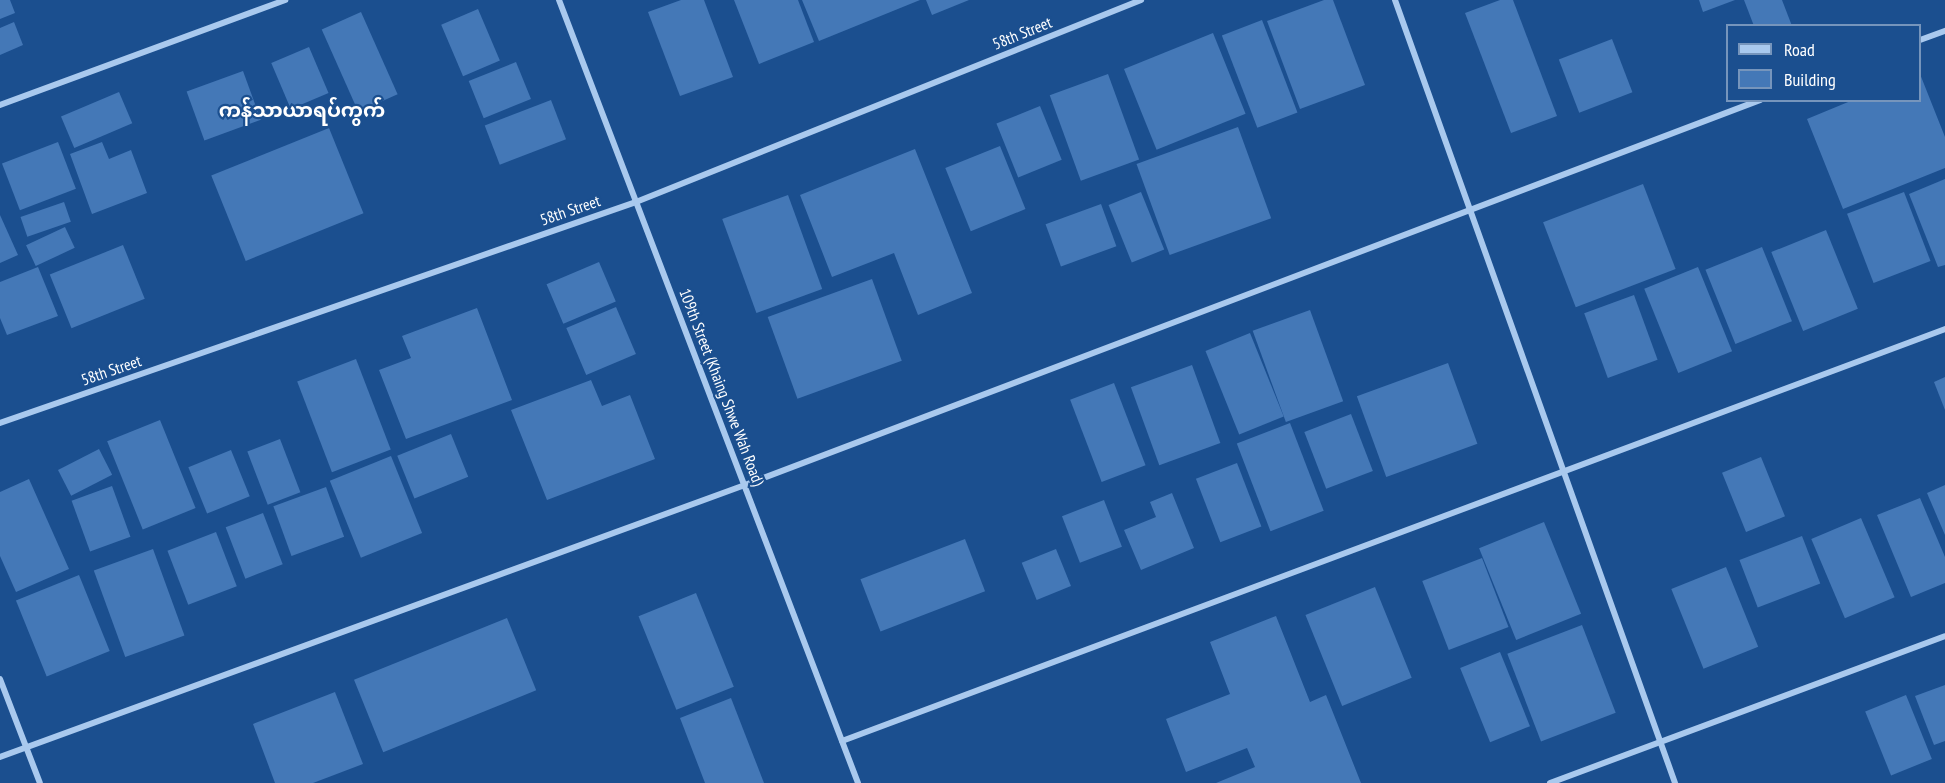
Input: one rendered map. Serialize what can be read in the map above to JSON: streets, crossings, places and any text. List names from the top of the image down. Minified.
{"streets":{"street":["58th Street","109th Street (Khaing Shwe Wah Road)"]},"crossings":[["58th Street","109th Street (Khaing Shwe Wah Road)"]],"districts":["ကန်သာယာရပ်ကွက်"],"legend":["Road","Building"]}
